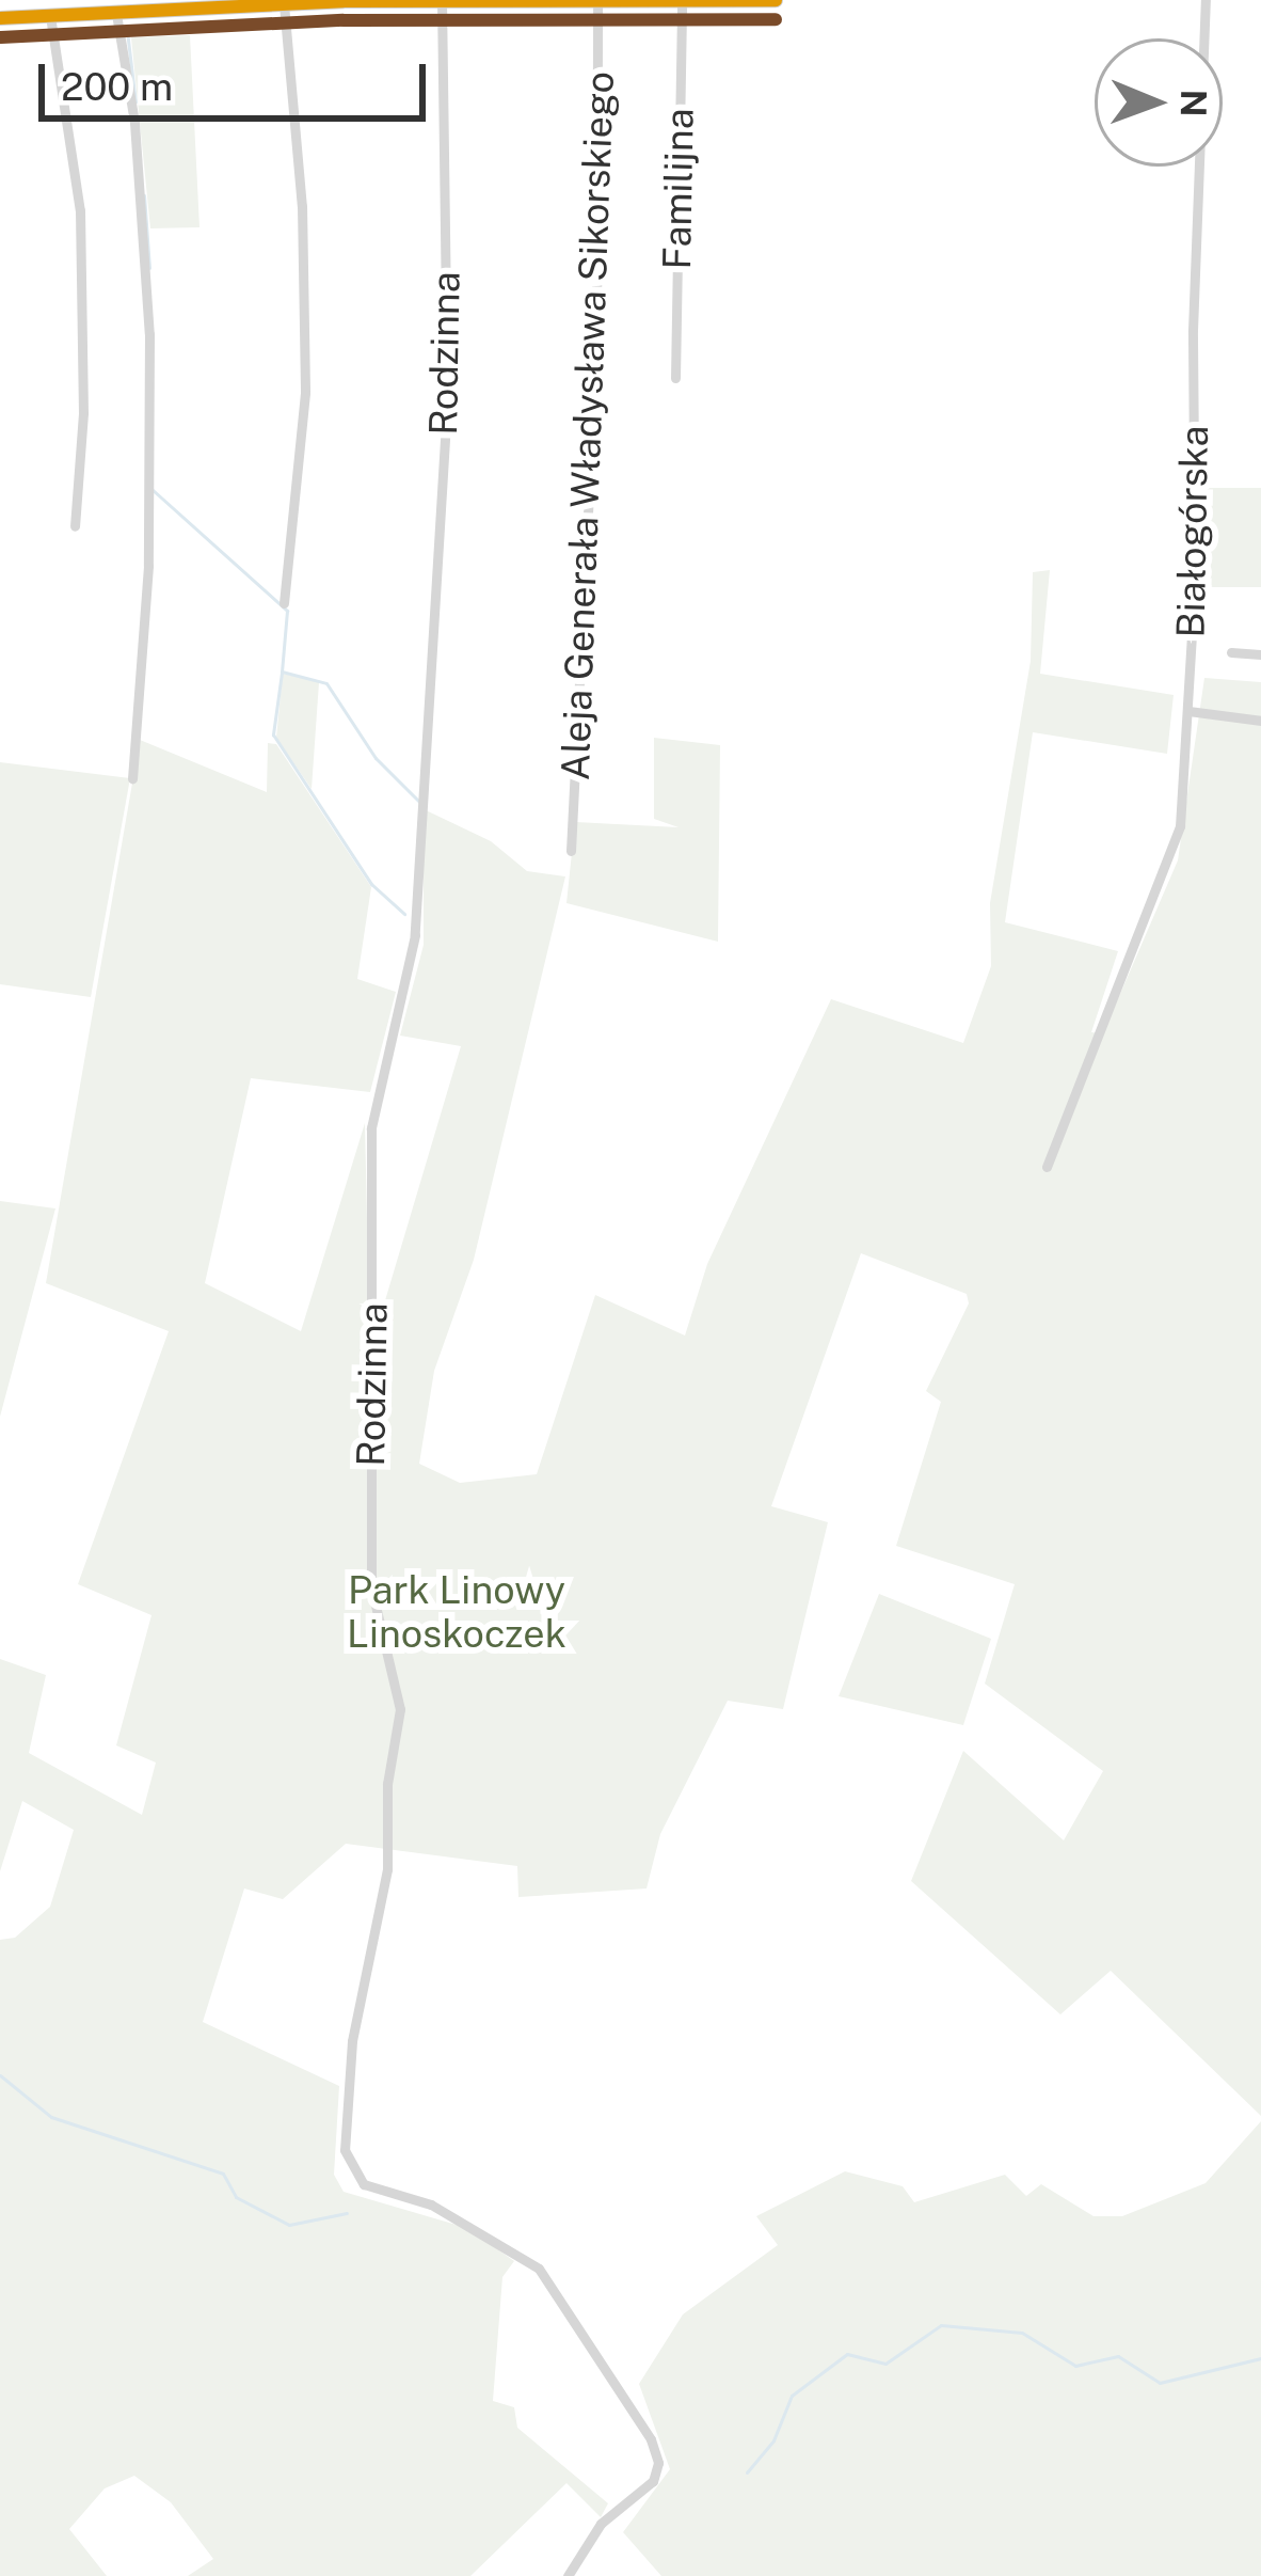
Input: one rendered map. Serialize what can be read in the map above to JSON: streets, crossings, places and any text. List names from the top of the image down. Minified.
{"streets":{"street":["Familijna","Rodzinna","Aleja Generała Władysława Sikorskiego","Białogórska"]},"parks":["Park Linowy Linoskoczek"],"scale_bar":"200 m","north":"right"}
